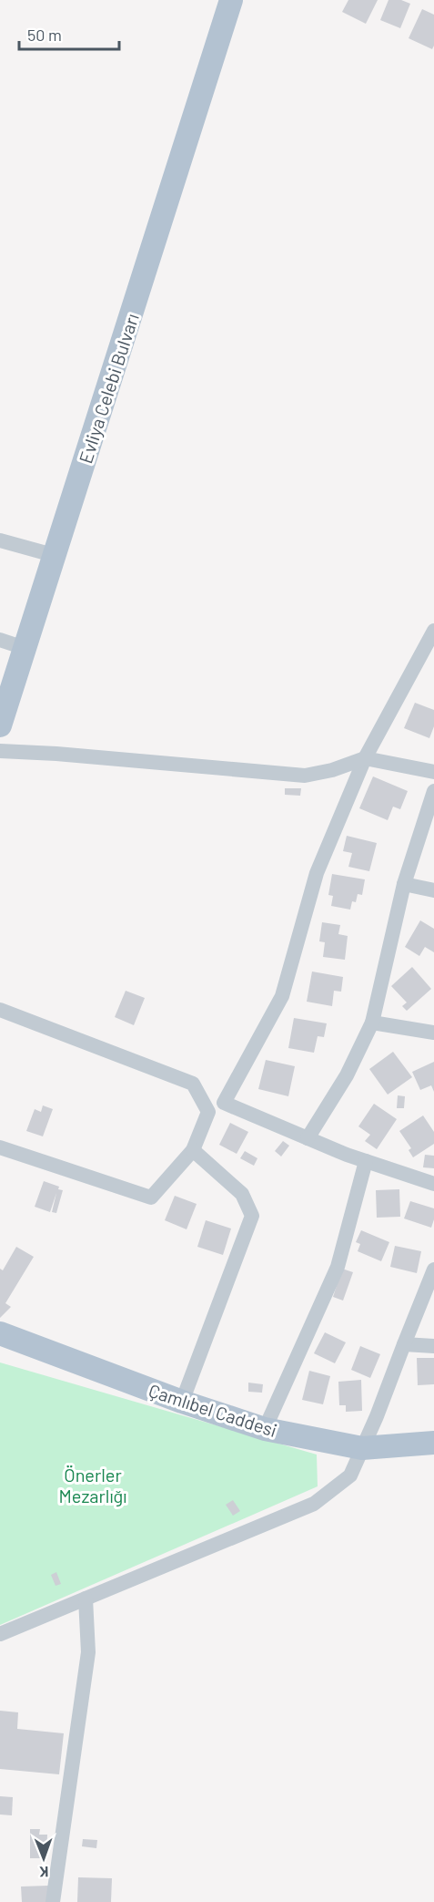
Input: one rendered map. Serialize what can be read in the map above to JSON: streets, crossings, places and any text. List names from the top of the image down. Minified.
{"streets":{"main road":["Evliya Celebi Bulvarı","Çamlıbel Caddesi"]},"parks":["Önerler Mezarlığı"],"scale_bar":"50 m","north":"bottom"}
